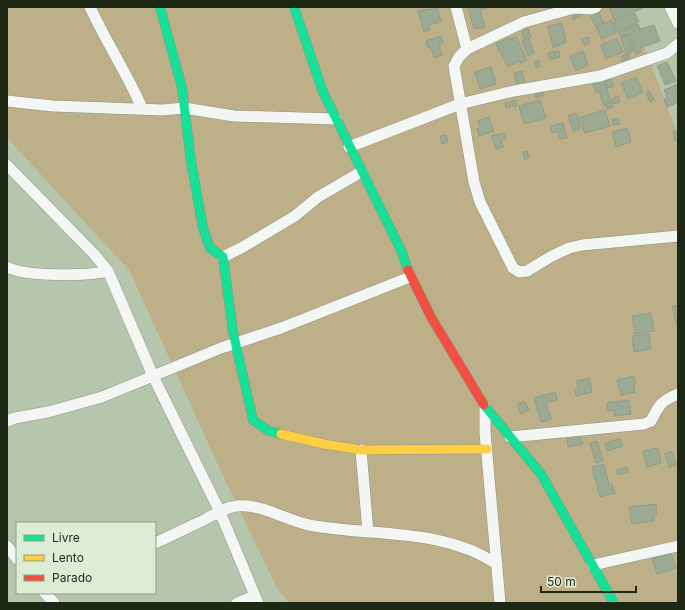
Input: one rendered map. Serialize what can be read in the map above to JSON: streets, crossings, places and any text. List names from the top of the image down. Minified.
{"legend":["Livre","Lento","Parado"],"scale_bar":"50 m"}
